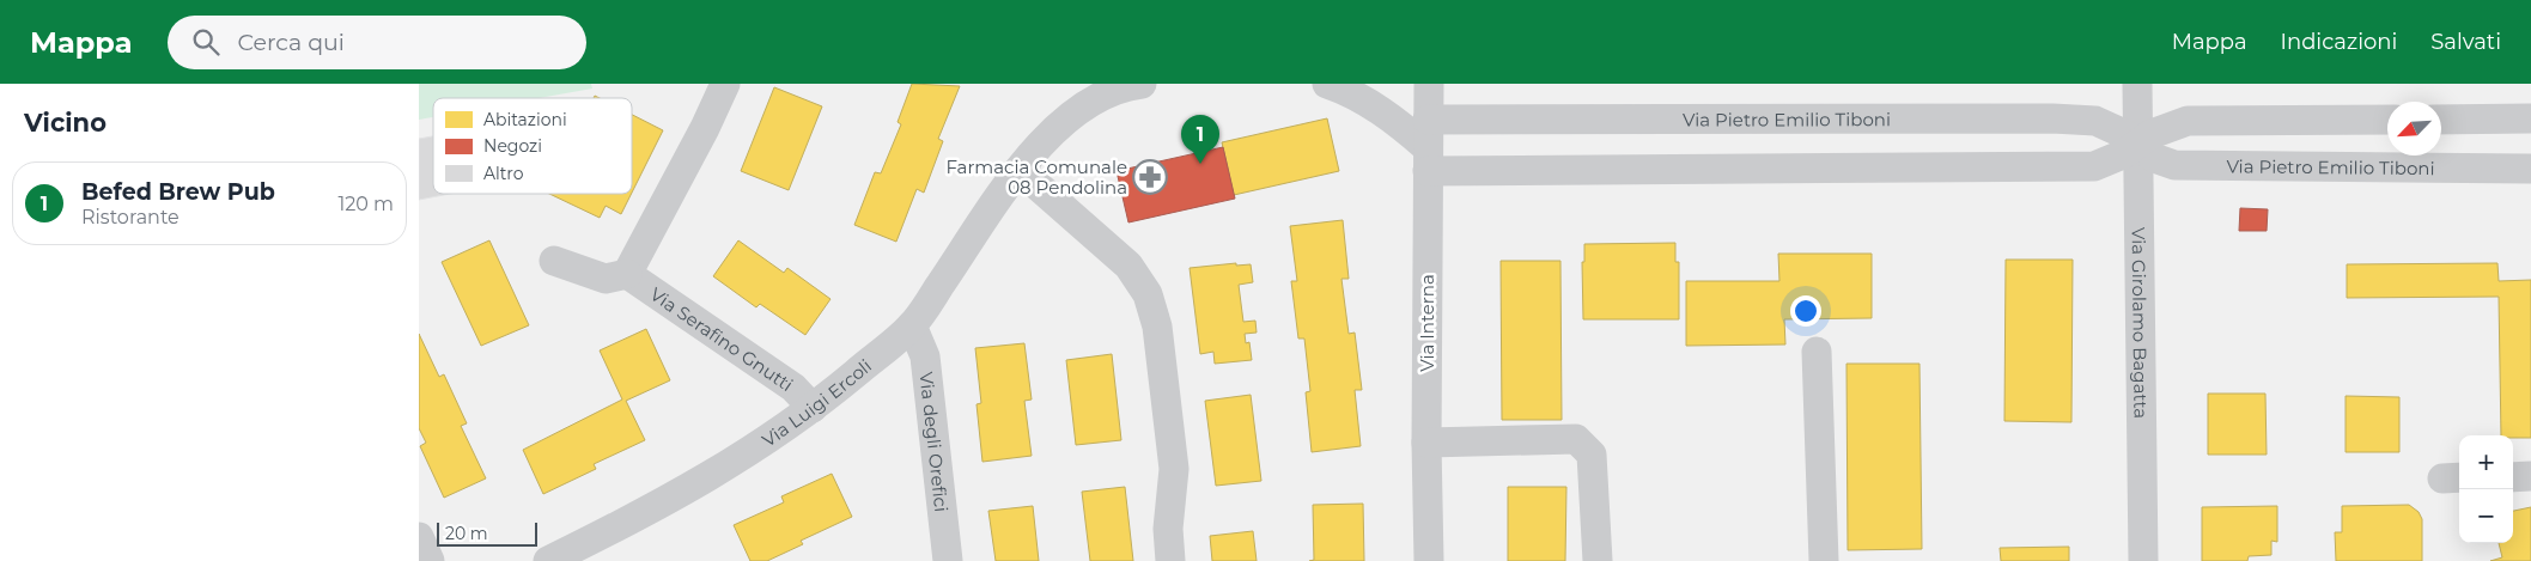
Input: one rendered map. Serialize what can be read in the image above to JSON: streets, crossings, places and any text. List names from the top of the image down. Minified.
{"streets":{"street":["Via Pietro Emilio Tiboni","Via Girolamo Bagatta","Via Interna","Via Serafino Gnutti","Via Luigi Ercoli","Via degli Orefici"]},"crossings":[["Via Pietro Emilio Tiboni","Via Girolamo Bagatta"],["Via Pietro Emilio Tiboni","Via Interna"],["Via Serafino Gnutti","Via Luigi Ercoli"],["Via Luigi Ercoli","Via degli Orefici"]],"places":{"pharmacy":["Farmacia Comunale 08 Pendolina"]},"legend":["Abitazioni","Negozi","Altro"],"scale_bar":"20 m","north":"bottom left","page":{"header":"Mappa","search":"Cerca qui","nav":["Mappa","Indicazioni","Salvati"],"heading":"Vicino","pins":"1","list":[{"mark":"1","name":"Befed Brew Pub","note":"Ristorante","value":"120 m"}],"map_buttons":["+","−"],"scale":"20 m"}}
